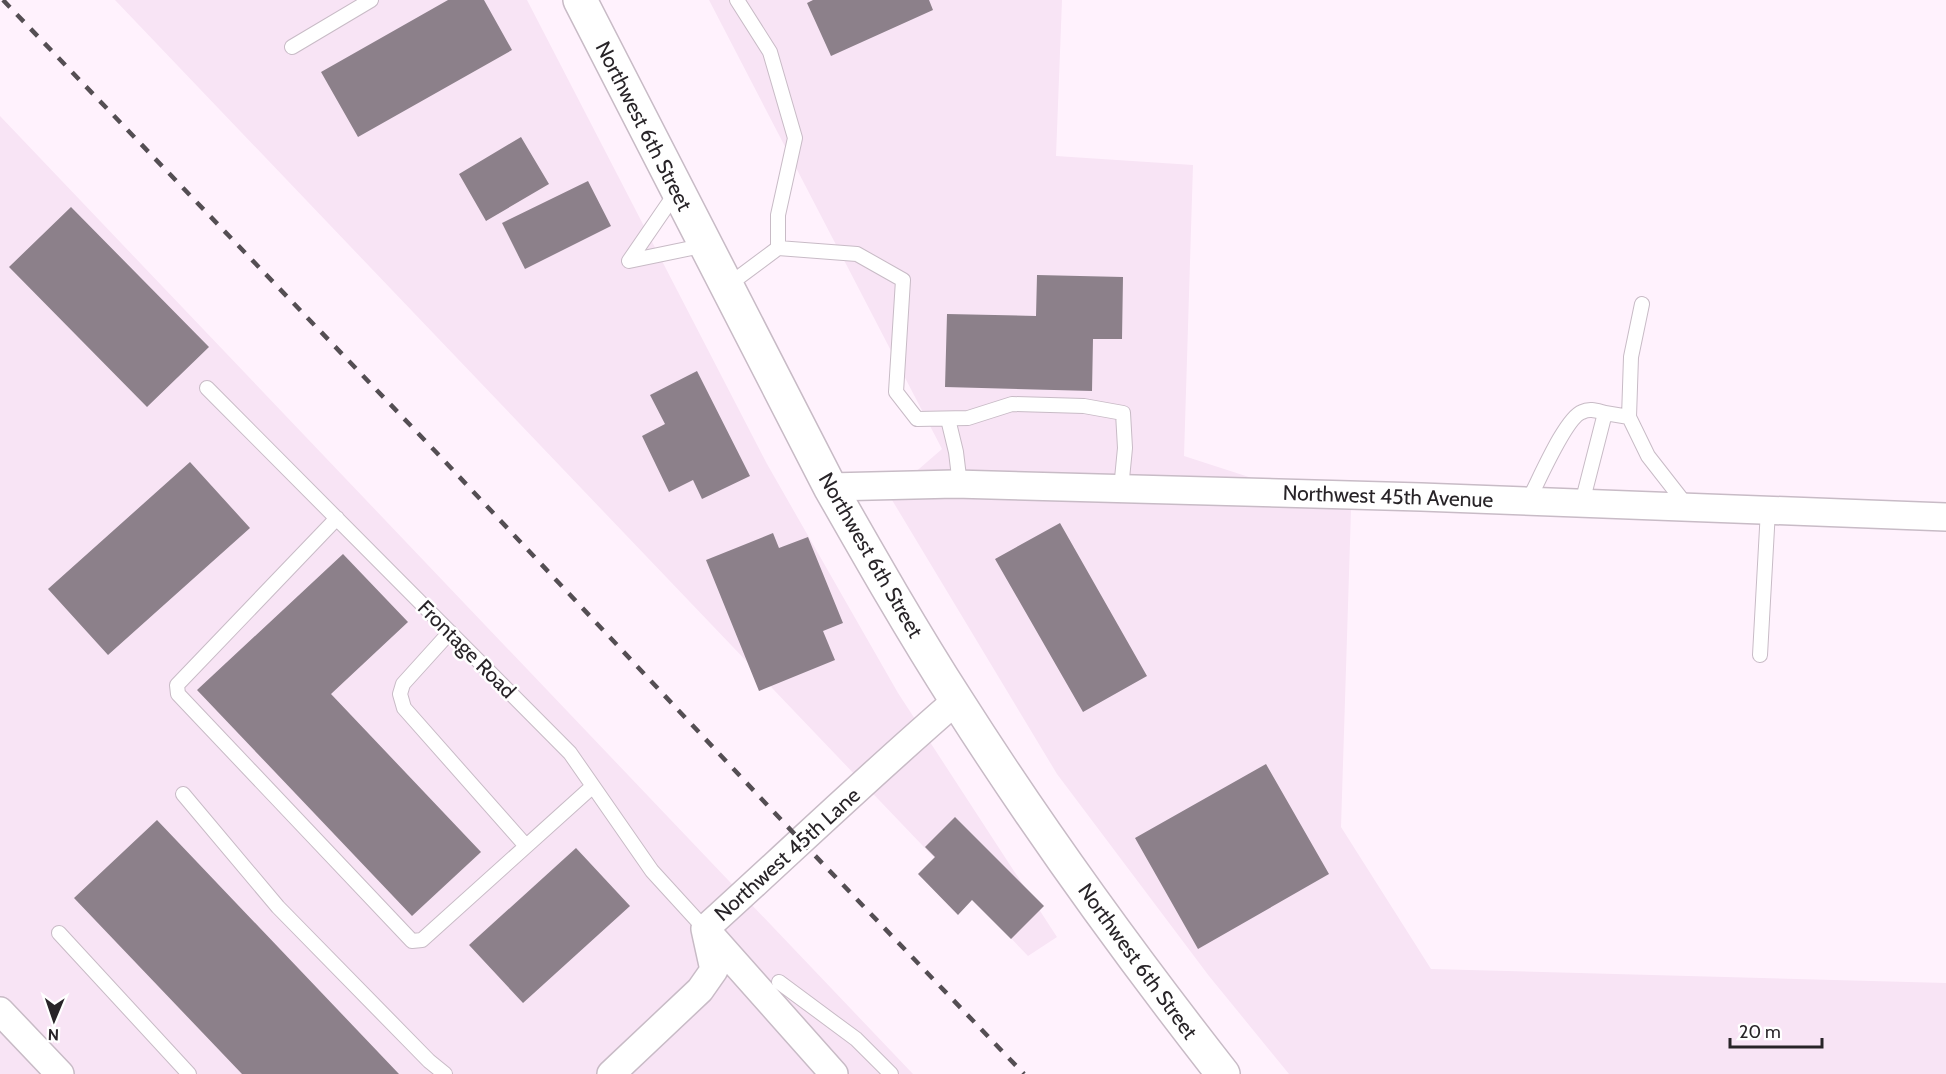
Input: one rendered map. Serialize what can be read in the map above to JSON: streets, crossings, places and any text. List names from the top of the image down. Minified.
{"streets":{"main road":["Northwest 6th Street"],"street":["Northwest 45th Avenue","Northwest 45th Lane"],"lane":["Frontage Road"]},"crossings":[["Northwest 6th Street","Northwest 45th Avenue"],["Northwest 6th Street","Northwest 45th Lane"],["Frontage Road","Northwest 45th Lane"]],"scale_bar":"20 m","north":"bottom"}
